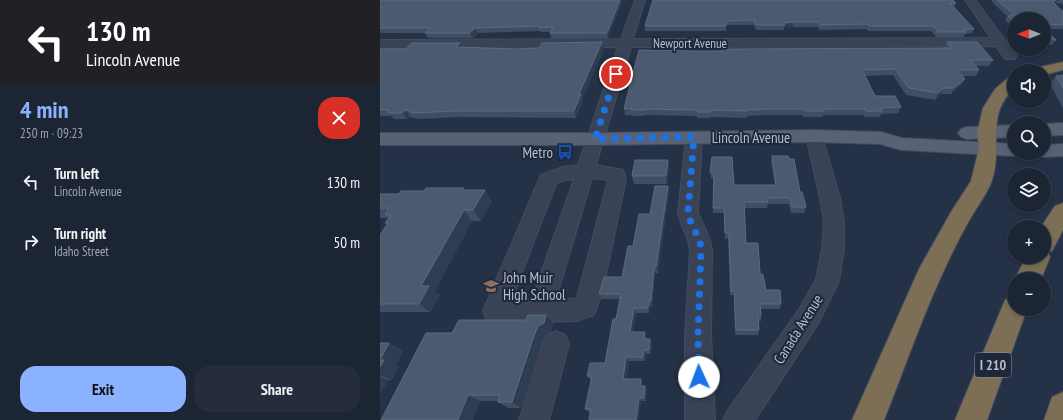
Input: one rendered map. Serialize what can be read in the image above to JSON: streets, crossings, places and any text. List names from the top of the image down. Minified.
{"streets":{"highway":["I 210"],"main road":["Lincoln Avenue"],"street":["Newport Avenue","Canada Avenue"]},"crossings":[["Lincoln Avenue","Canada Avenue"]],"places":{"bus stop":["Metro"],"school or university":["John Muir High School"]},"north":"left","page":{"turn":["130 m","Lincoln Avenue"],"map_buttons":["+","−"],"heading":["4 min","250 m · 09:23"],"list":[{"name":"Turn left","note":"Lincoln Avenue","value":"130 m"},{"name":"Turn right","note":"Idaho Street","value":"50 m"}],"buttons":["Exit","Share"]}}
